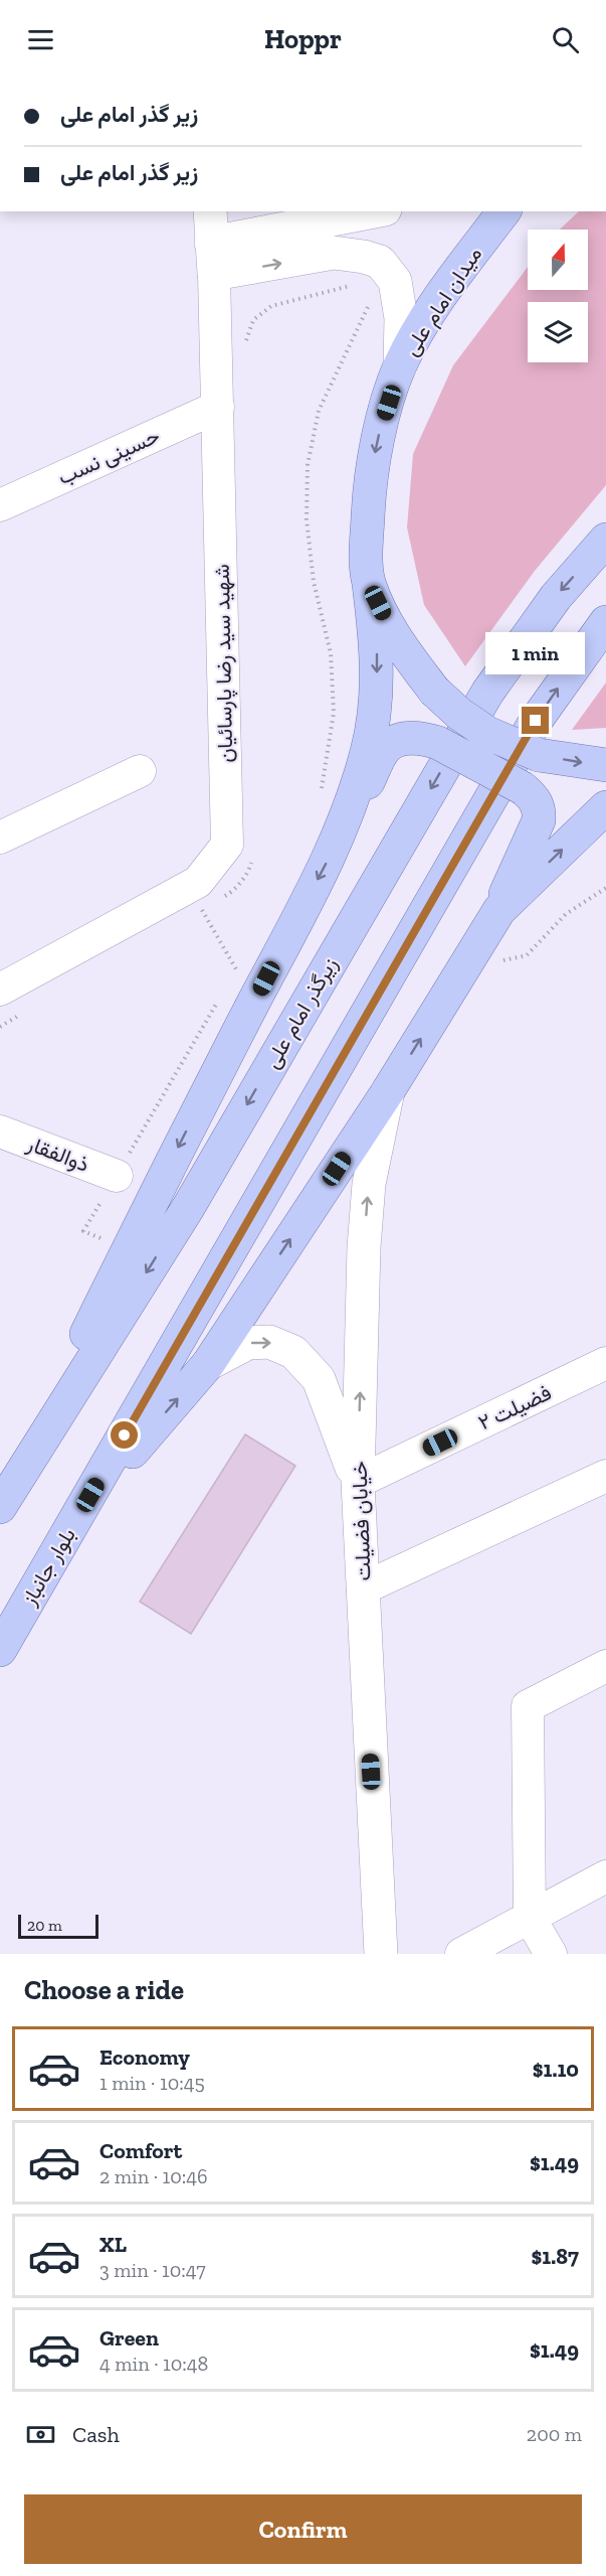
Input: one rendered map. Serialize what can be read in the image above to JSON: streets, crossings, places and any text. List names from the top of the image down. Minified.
{"streets":{"main road":["میدان امام علی","زیرگذر امام علی","بلوار جانباز"],"street":["حسینی نسب","شهید سید رضا پارسائیان","ذوالفقار","فضیلت ۲","خیابان فضیلت"]},"crossings":[["حسینی نسب","شهید سید رضا پارسائیان"],["فضیلت ۲","خیابان فضیلت"]],"one_way":["میدان امام علی","خیابان فضیلت"],"scale_bar":"20 m","north":"top","page":{"header":"Hoppr","banner":["زیر گذر امام علی","زیر گذر امام علی"],"bubble":"1 min","scale":"20 m","heading":"Choose a ride","list":[{"name":"Economy","note":"1 min · 10:45","value":"$1.10"},{"name":"Comfort","note":"2 min · 10:46","value":"$1.49"},{"name":"XL","note":"3 min · 10:47","value":"$1.87"},{"name":"Green","note":"4 min · 10:48","value":"$1.49"}],"pay":["Cash","200 m"],"buttons":"Confirm"}}
